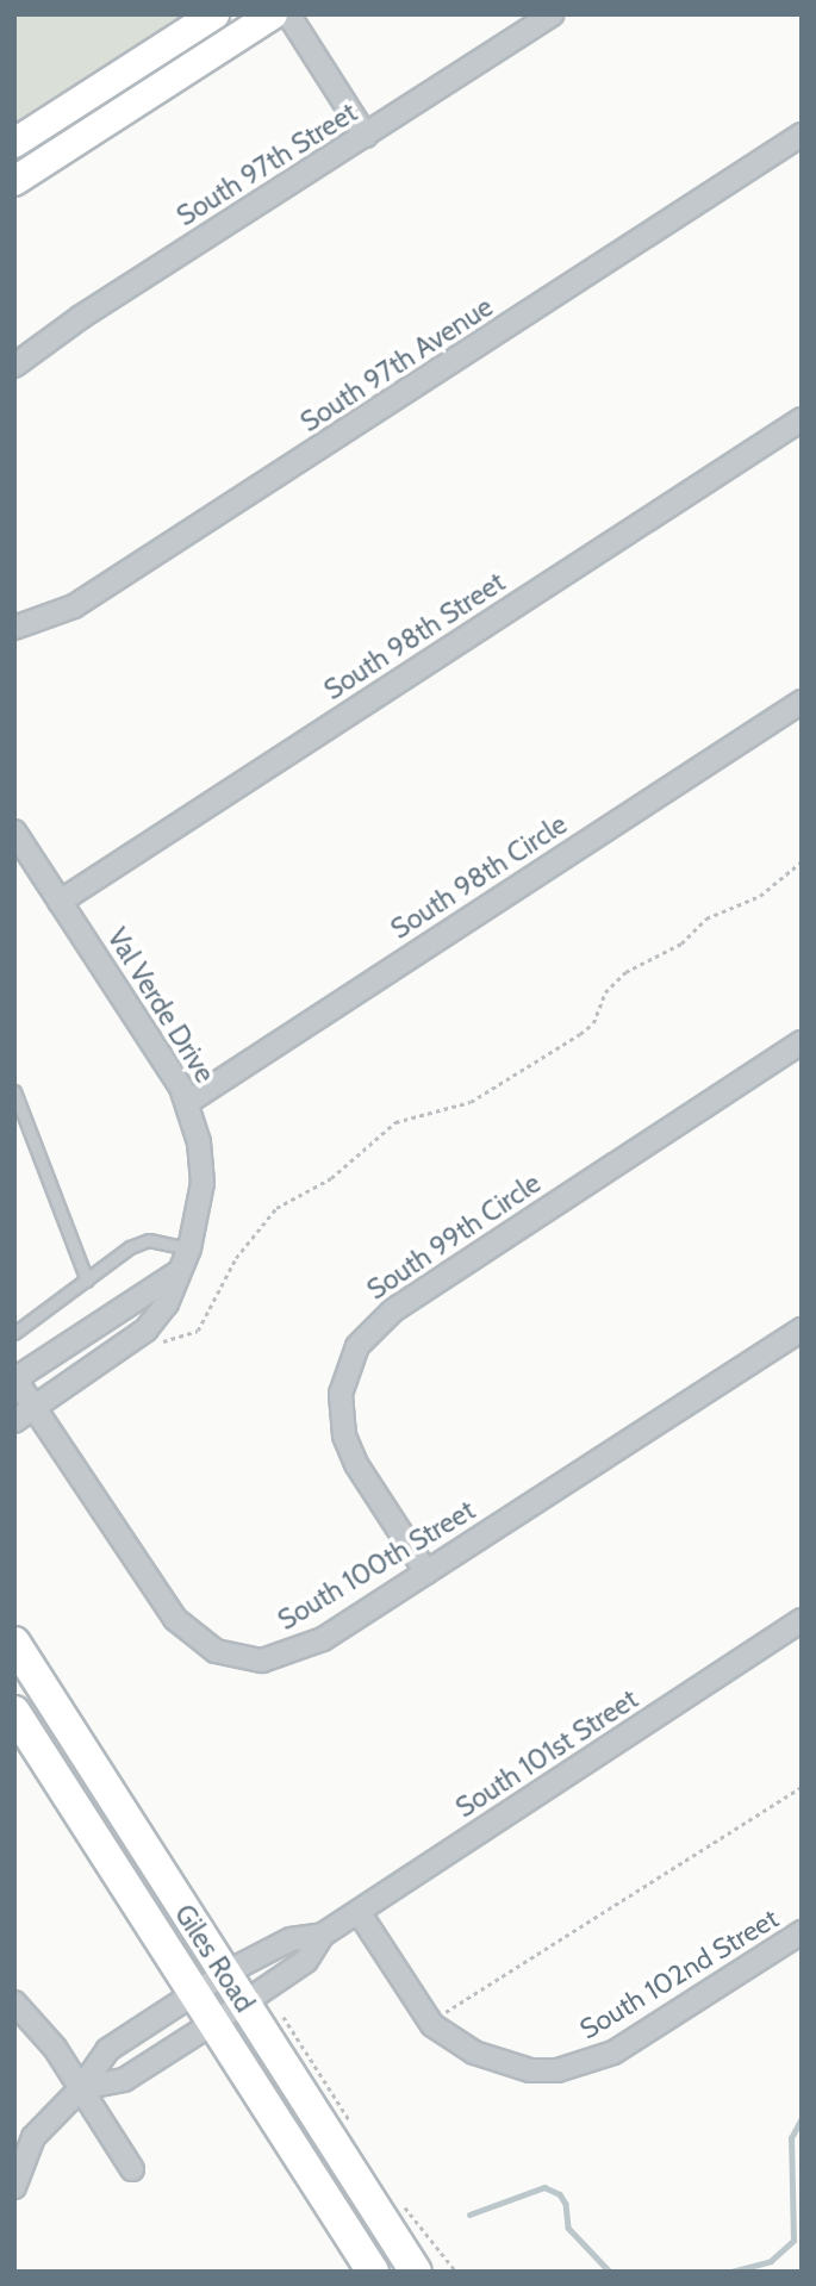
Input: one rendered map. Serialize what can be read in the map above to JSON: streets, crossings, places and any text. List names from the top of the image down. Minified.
{"streets":{"main road":["Giles Road"],"street":["South 97th Street","South 97th Avenue","South 98th Street","South 98th Circle","Val Verde Drive","South 99th Circle","South 100th Street","South 101st Street","South 102nd Street"]},"crossings":[["South 98th Street","Val Verde Drive"],["South 98th Circle","Val Verde Drive"],["Val Verde Drive","South 100th Street"],["South 99th Circle","South 100th Street"],["South 101st Street","Giles Road"],["South 101st Street","South 102nd Street"]]}
